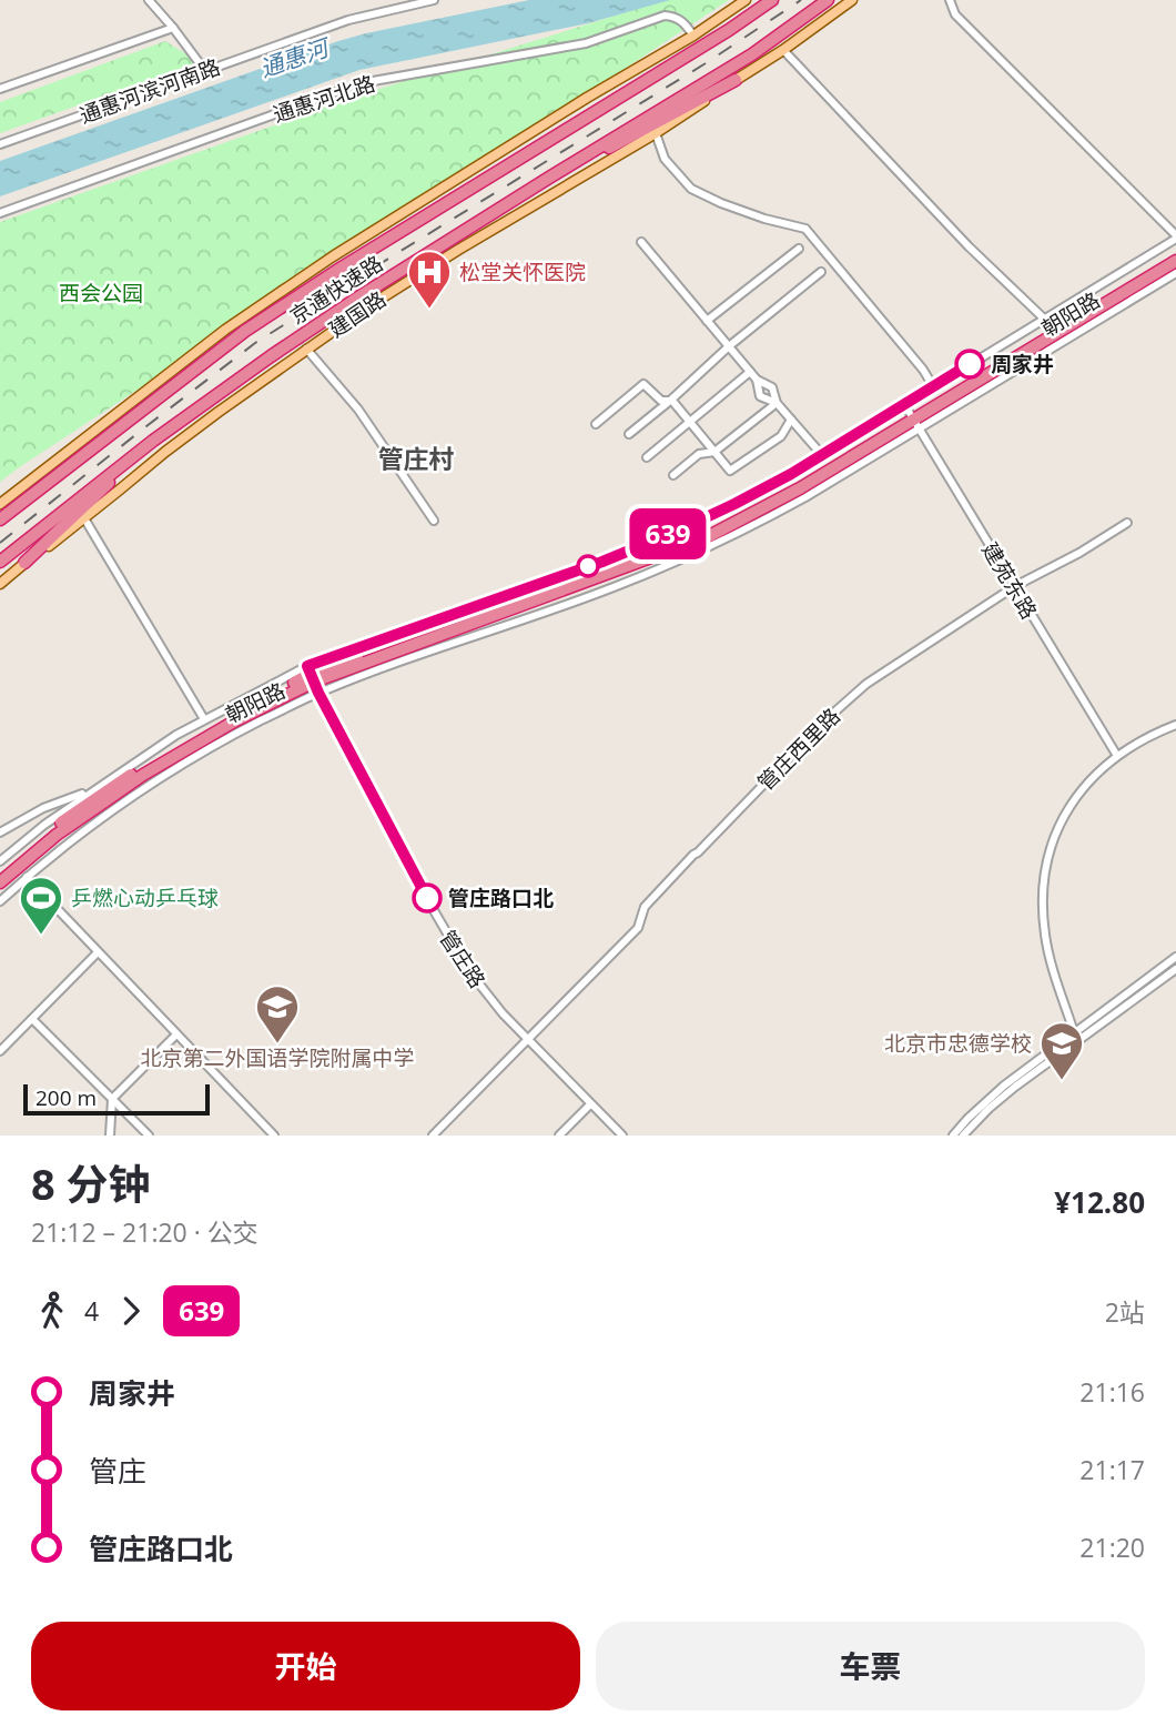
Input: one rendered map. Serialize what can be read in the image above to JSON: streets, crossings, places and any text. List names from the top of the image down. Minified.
{"streets":{"highway":["京通快速路","朝阳路"],"main road":["建国路"],"street":["通惠河滨河南路","通惠河北路","建苑东路","管庄西里路","管庄路"]},"crossings":[["朝阳路","建苑东路"],["朝阳路","管庄路"],["建苑东路","管庄西里路"],["管庄西里路","管庄路"]],"districts":["管庄村"],"water":["通惠河"],"parks":["西会公园"],"places":{"hospital":["松堂关怀医院"],"other":["周家井","管庄路口北"],"sports":["乒燃心动乒乓球"],"school or university":["北京第二外国语学院附属中学","北京市忠德学校"]},"lines":["bus line 639"],"scale_bar":"200 m","page":{"on_map":"639","scale":"200 m","heading":["8 分钟","21:12 – 21:20 · 公交","¥12.80"],"legs":["4","639","2站"],"list":[{"name":"周家井","value":"21:16"},{"name":"管庄","value":"21:17"},{"name":"管庄路口北","value":"21:20"}],"buttons":["开始","车票"]}}
